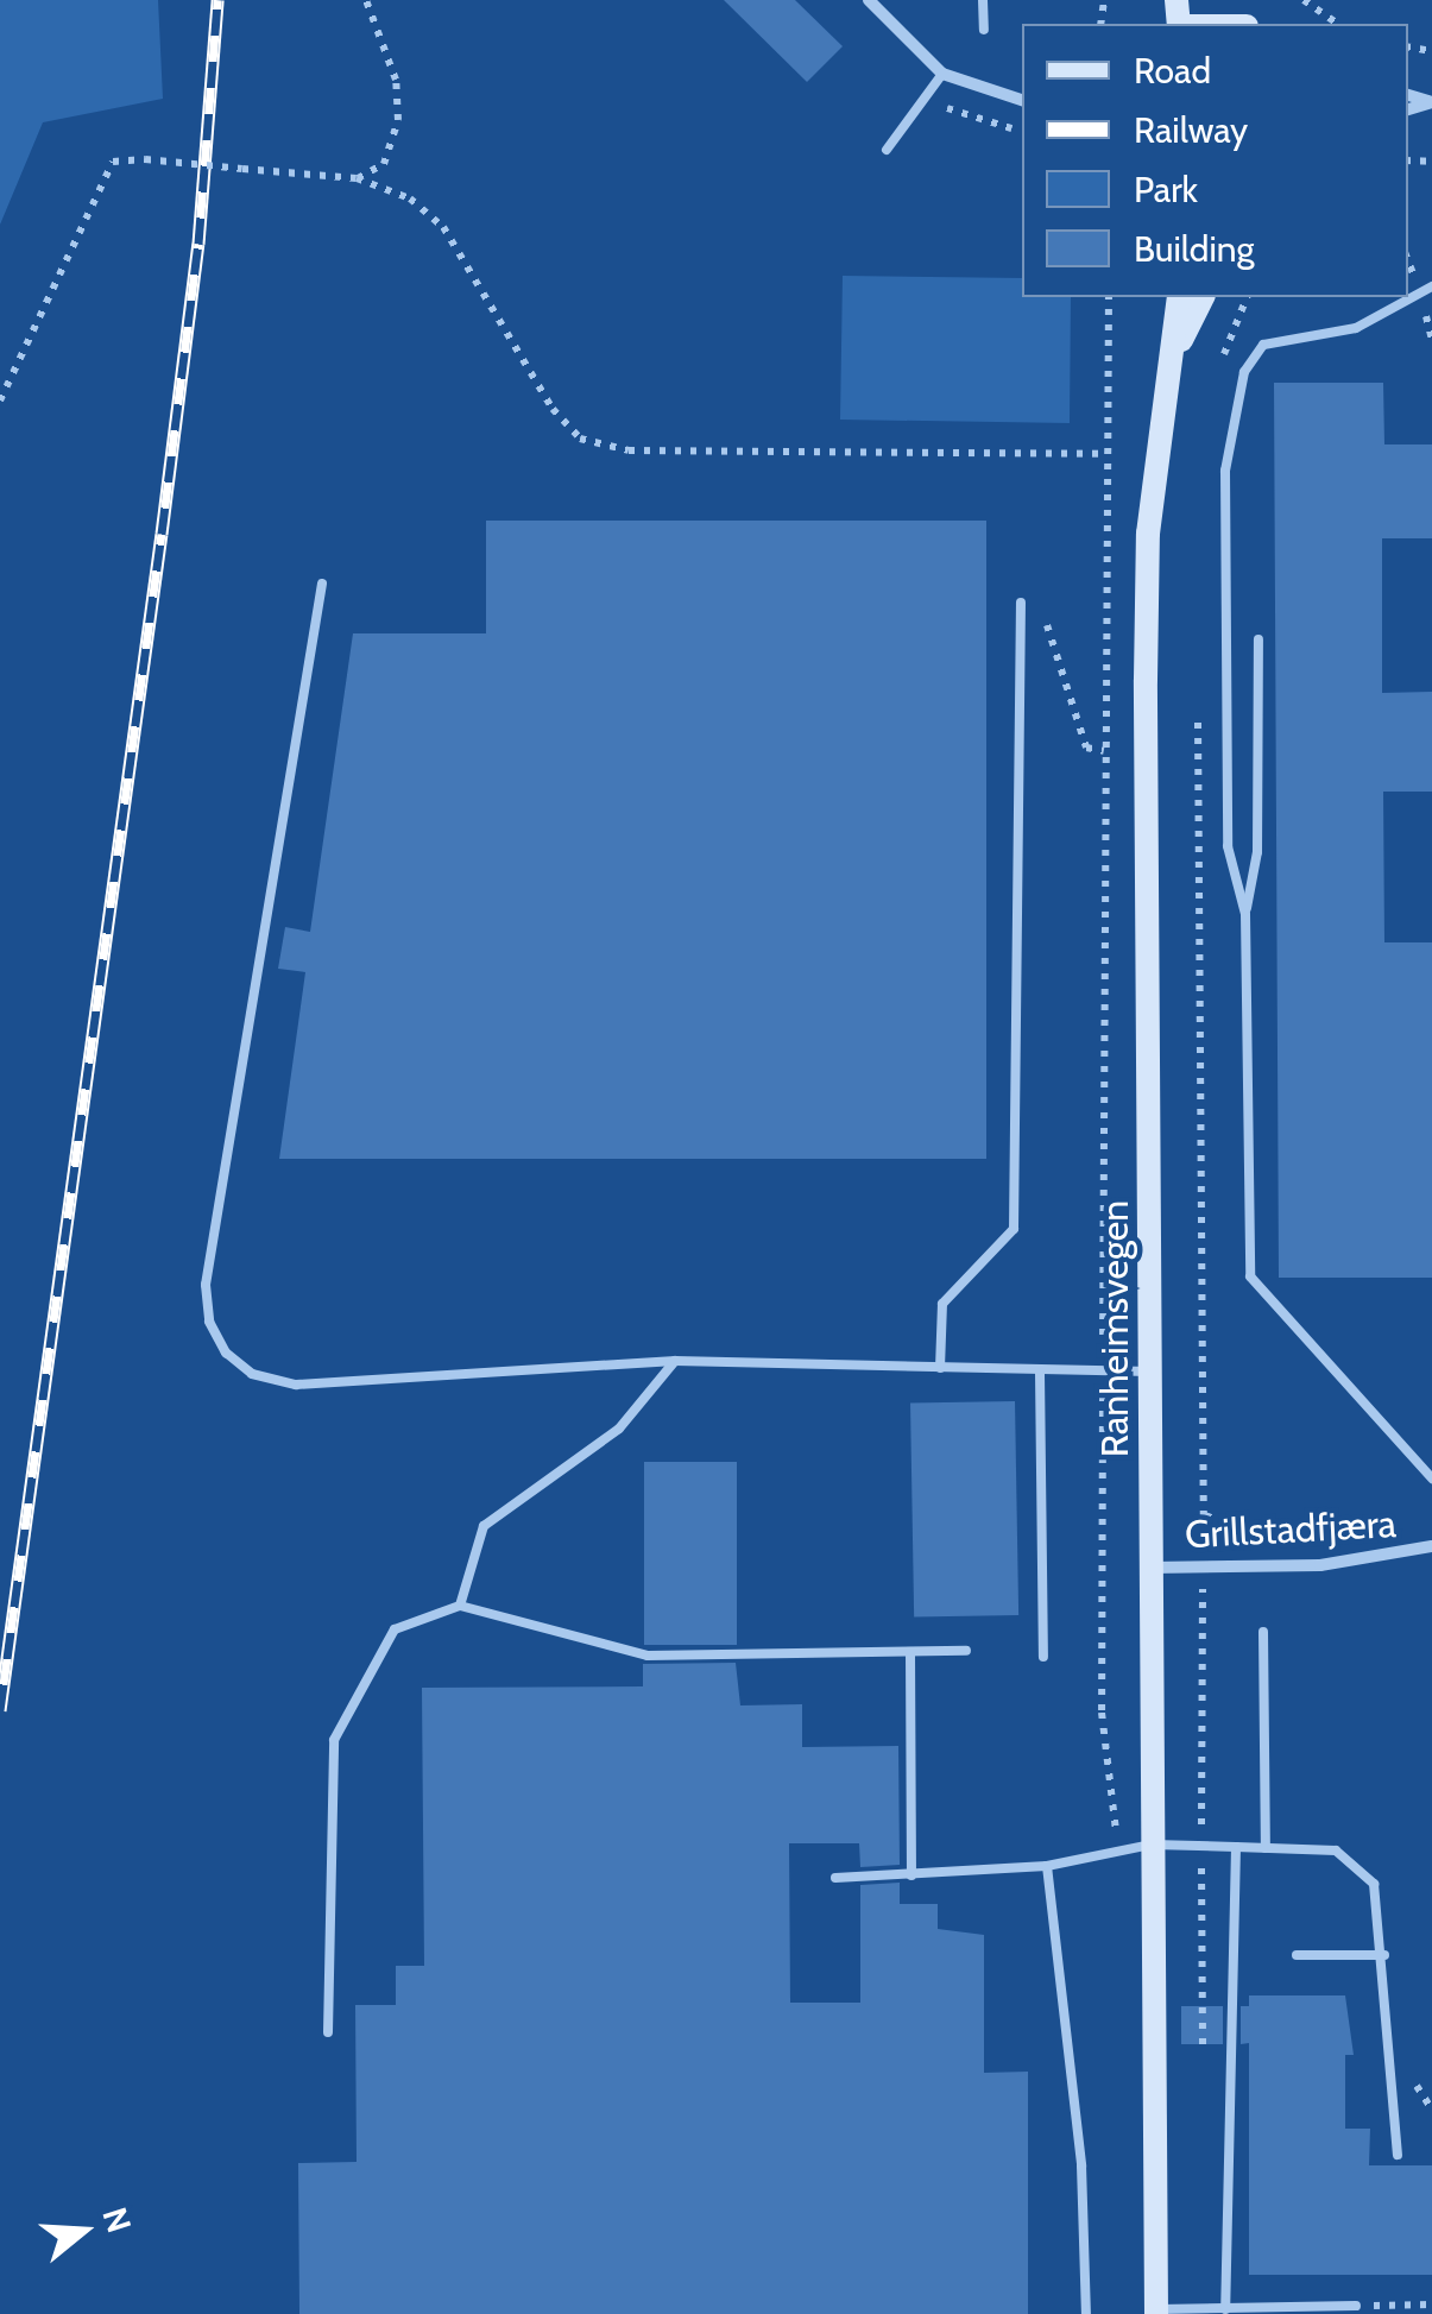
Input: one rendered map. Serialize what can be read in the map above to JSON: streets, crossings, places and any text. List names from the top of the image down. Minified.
{"streets":{"street":["Ranheimsvegen","Grillstadfjæra"]},"crossings":[["Ranheimsvegen","Grillstadfjæra"]],"legend":["Road","Railway","Park","Building"],"north":"right"}
